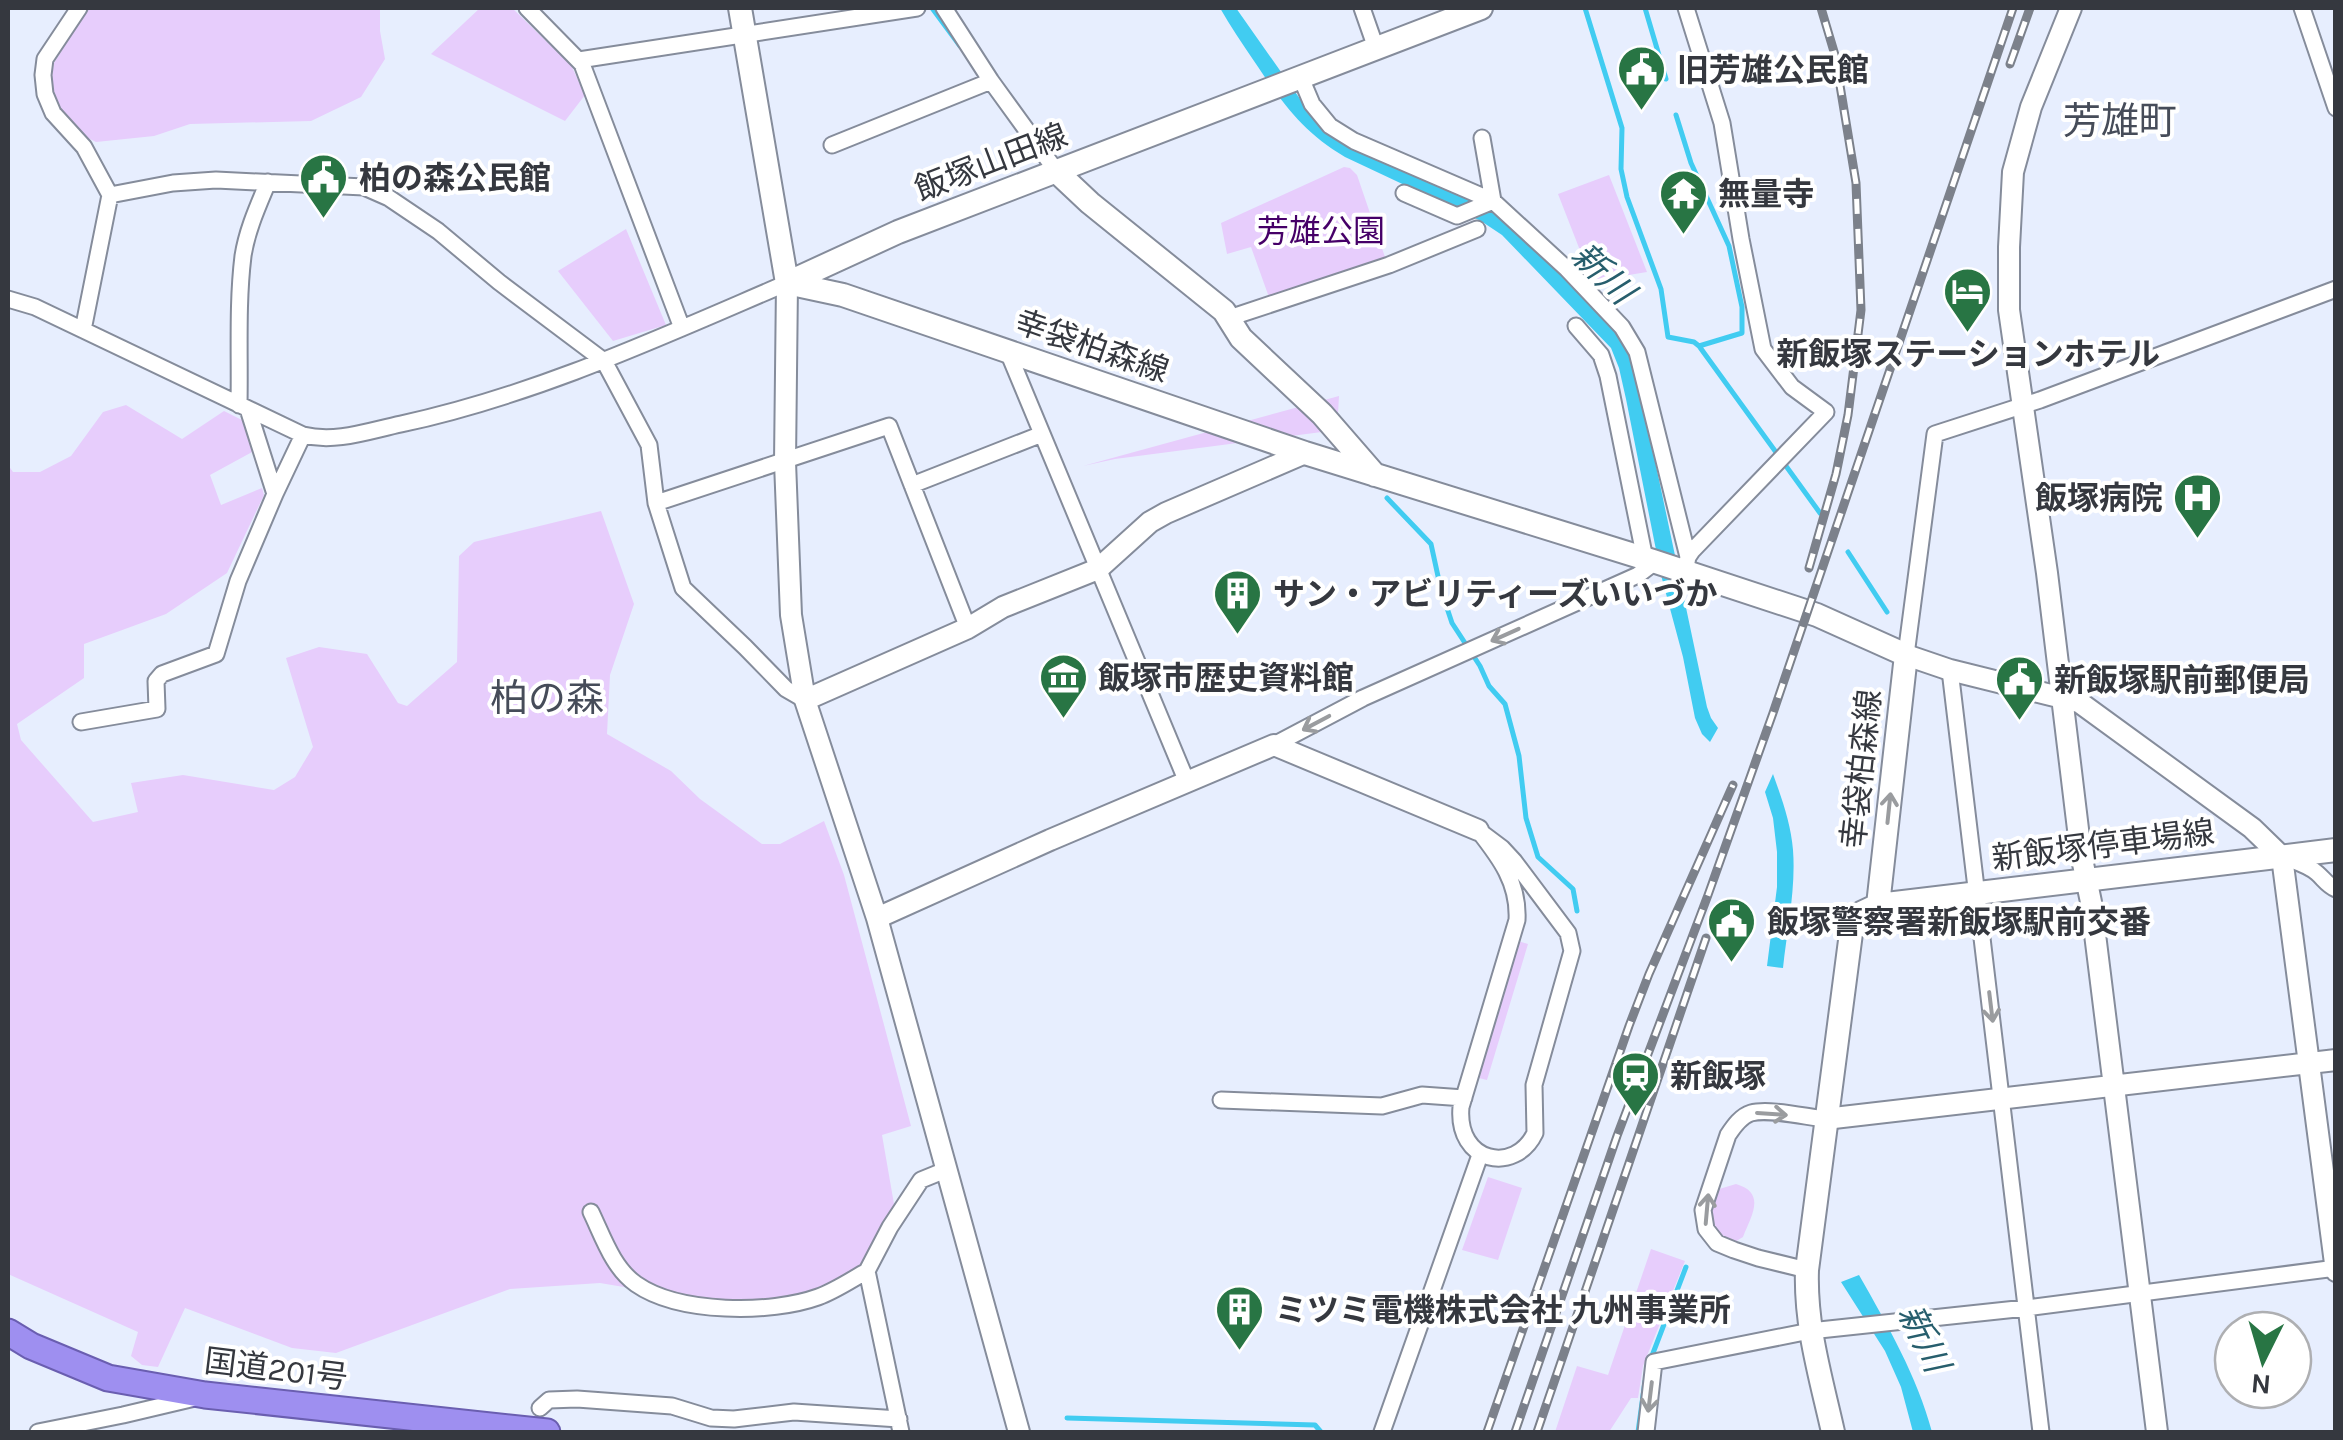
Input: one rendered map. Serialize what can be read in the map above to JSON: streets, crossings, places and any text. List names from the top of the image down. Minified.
{"streets":{"highway":["国道201号"],"main road":["飯塚山田線","幸袋柏森線","新飯塚停車場線"]},"crossings":[["飯塚山田線","幸袋柏森線"],["幸袋柏森線","新飯塚停車場線"]],"districts":["芳雄町","柏の森"],"water":["新川"],"parks":["芳雄公園"],"places":{"public building":["旧芳雄公民館","柏の森公民館","新飯塚駅前郵便局","飯塚警察署新飯塚駅前交番"],"temple":["無量寺"],"hotel":["新飯塚ステーションホテル"],"hospital":["飯塚病院"],"building":["サン・アビリティーズいいづか","ミツミ電機株式会社 九州事業所"],"museum":["飯塚市歴史資料館"],"station":["新飯塚"]},"north":"bottom"}
